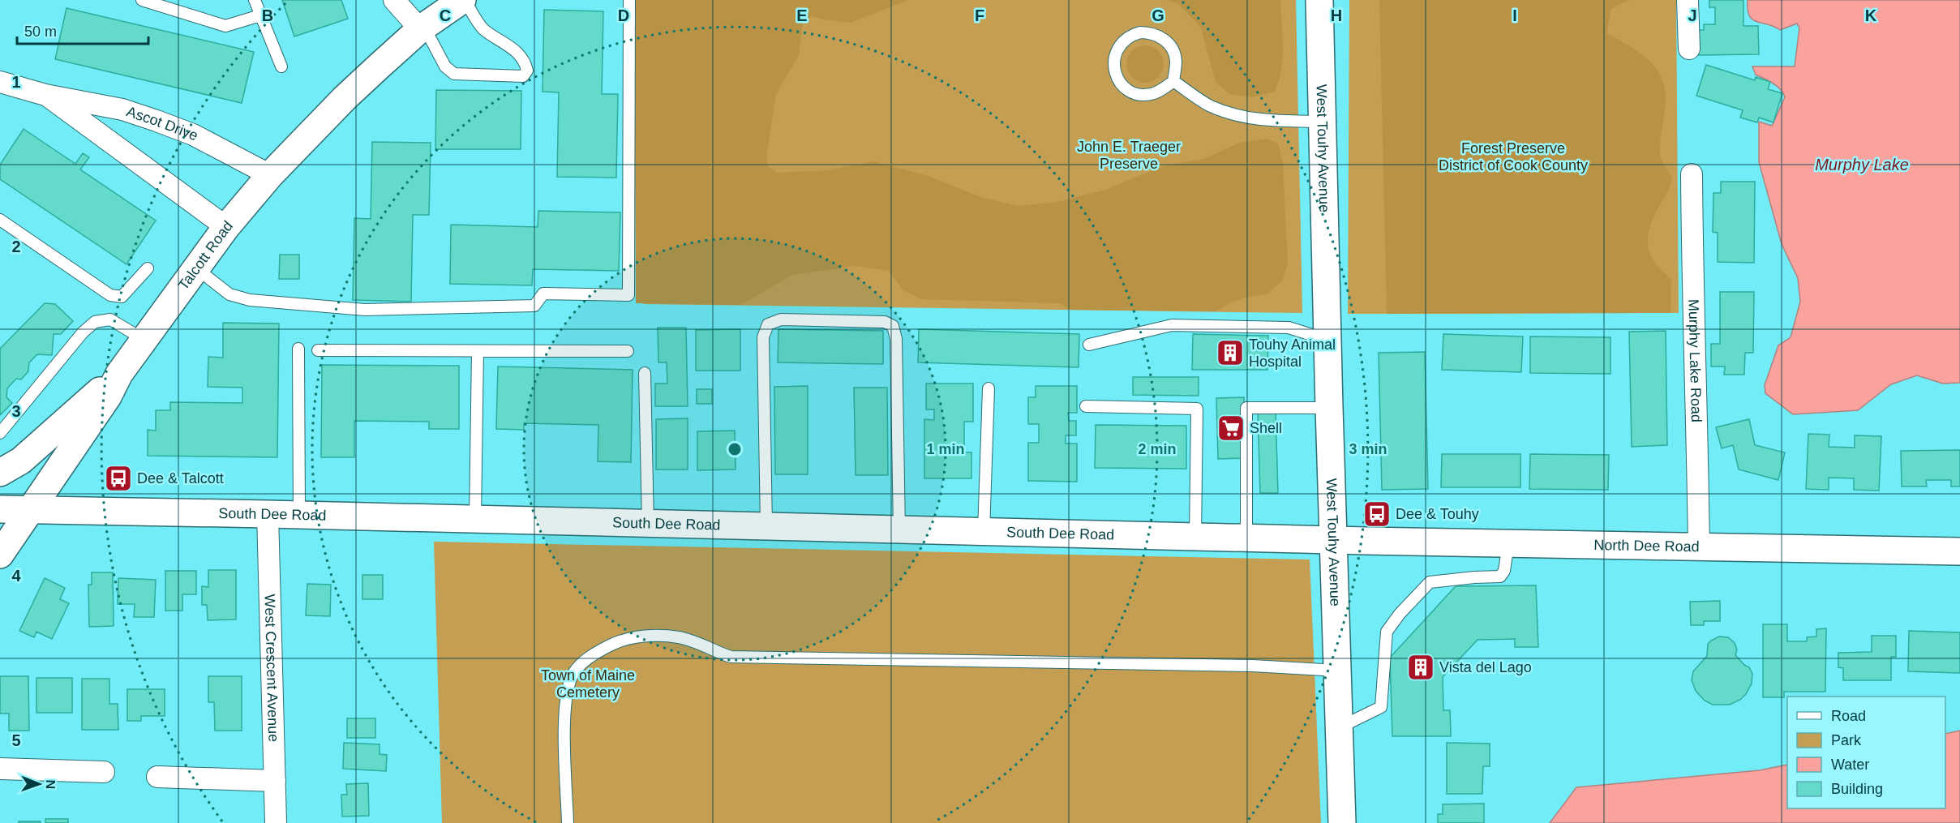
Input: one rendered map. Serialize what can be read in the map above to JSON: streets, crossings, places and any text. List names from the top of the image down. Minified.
{"streets":{"main road":["West Touhy Avenue","Talcott Road","South Dee Road","North Dee Road"],"street":["Ascot Drive","Murphy Lake Road","West Crescent Avenue"]},"crossings":[["Ascot Drive","Talcott Road"],["West Touhy Avenue","South Dee Road"],["West Touhy Avenue","North Dee Road"],["Talcott Road","South Dee Road"],["Murphy Lake Road","North Dee Road"],["South Dee Road","North Dee Road"],["South Dee Road","West Crescent Avenue"]],"water":["Murphy Lake"],"parks":["John E. Traeger Preserve","Forest Preserve District of Cook County","Town of Maine Cemetery"],"places":{"building":["Touhy Animal Hospital","Vista del Lago"],"supermarket":["Shell"],"bus stop":["Dee & Talcott","Dee & Touhy"]},"legend":["Road","Park","Water","Building"],"scale_bar":"50 m","north":"right","grid":{"columns":["B","C","D","E","F","G","H","I","J","K"],"rows":["1","2","3","4","5"]},"rings":["1 min","2 min","3 min"]}
